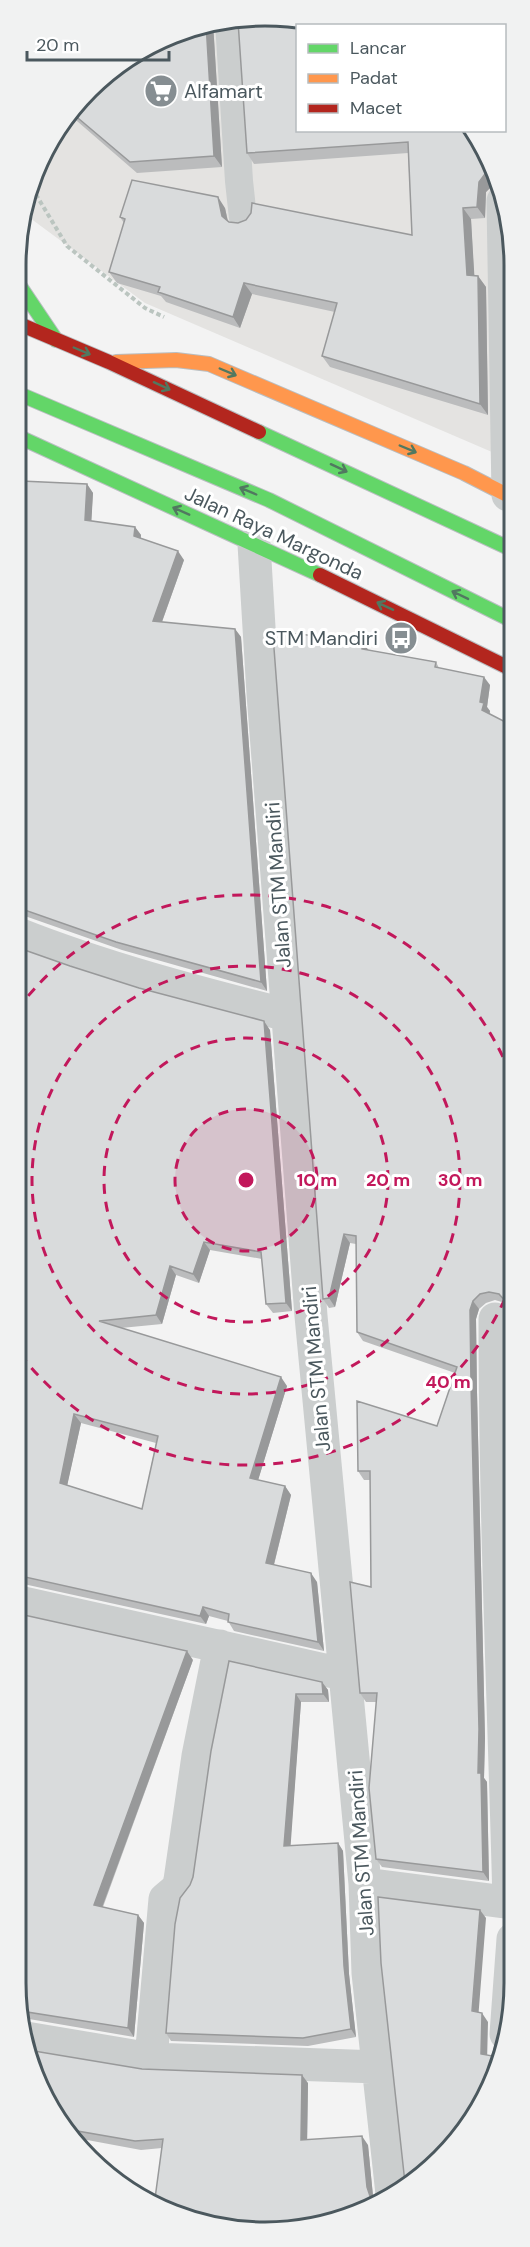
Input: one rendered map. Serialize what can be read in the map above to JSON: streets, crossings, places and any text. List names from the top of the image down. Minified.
{"streets":{"highway":["Jalan Raya Margonda"],"street":["Jalan STM Mandiri"]},"crossings":[["Jalan Raya Margonda","Jalan STM Mandiri"]],"places":{"supermarket":["Alfamart"],"bus stop":["STM Mandiri"]},"legend":["Lancar","Padat","Macet"],"scale_bar":"20 m","rings":["10 m","20 m","30 m","40 m"]}
